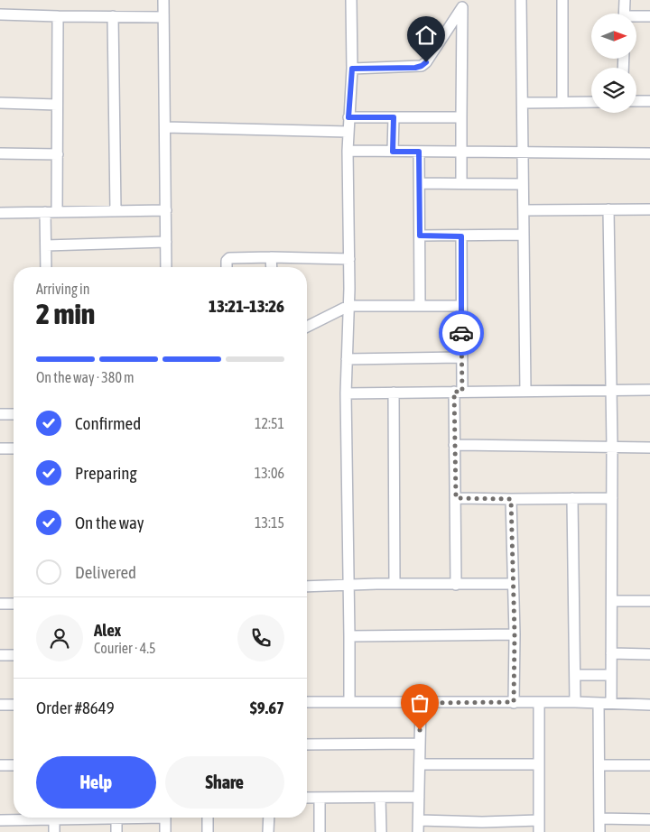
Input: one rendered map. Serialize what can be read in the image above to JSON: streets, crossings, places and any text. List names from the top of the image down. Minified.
{"north":"right","page":{"heading":["2 min","Arriving in","13:21–13:26"],"panel":["Alex","Courier · 4.5","Order #8649","$9.67"],"bar":"On the way · 380 m","list":[["Confirmed","12:51"],["Preparing","13:06"],["On the way","13:15"],"Delivered"],"buttons":["Help","Share"]}}
